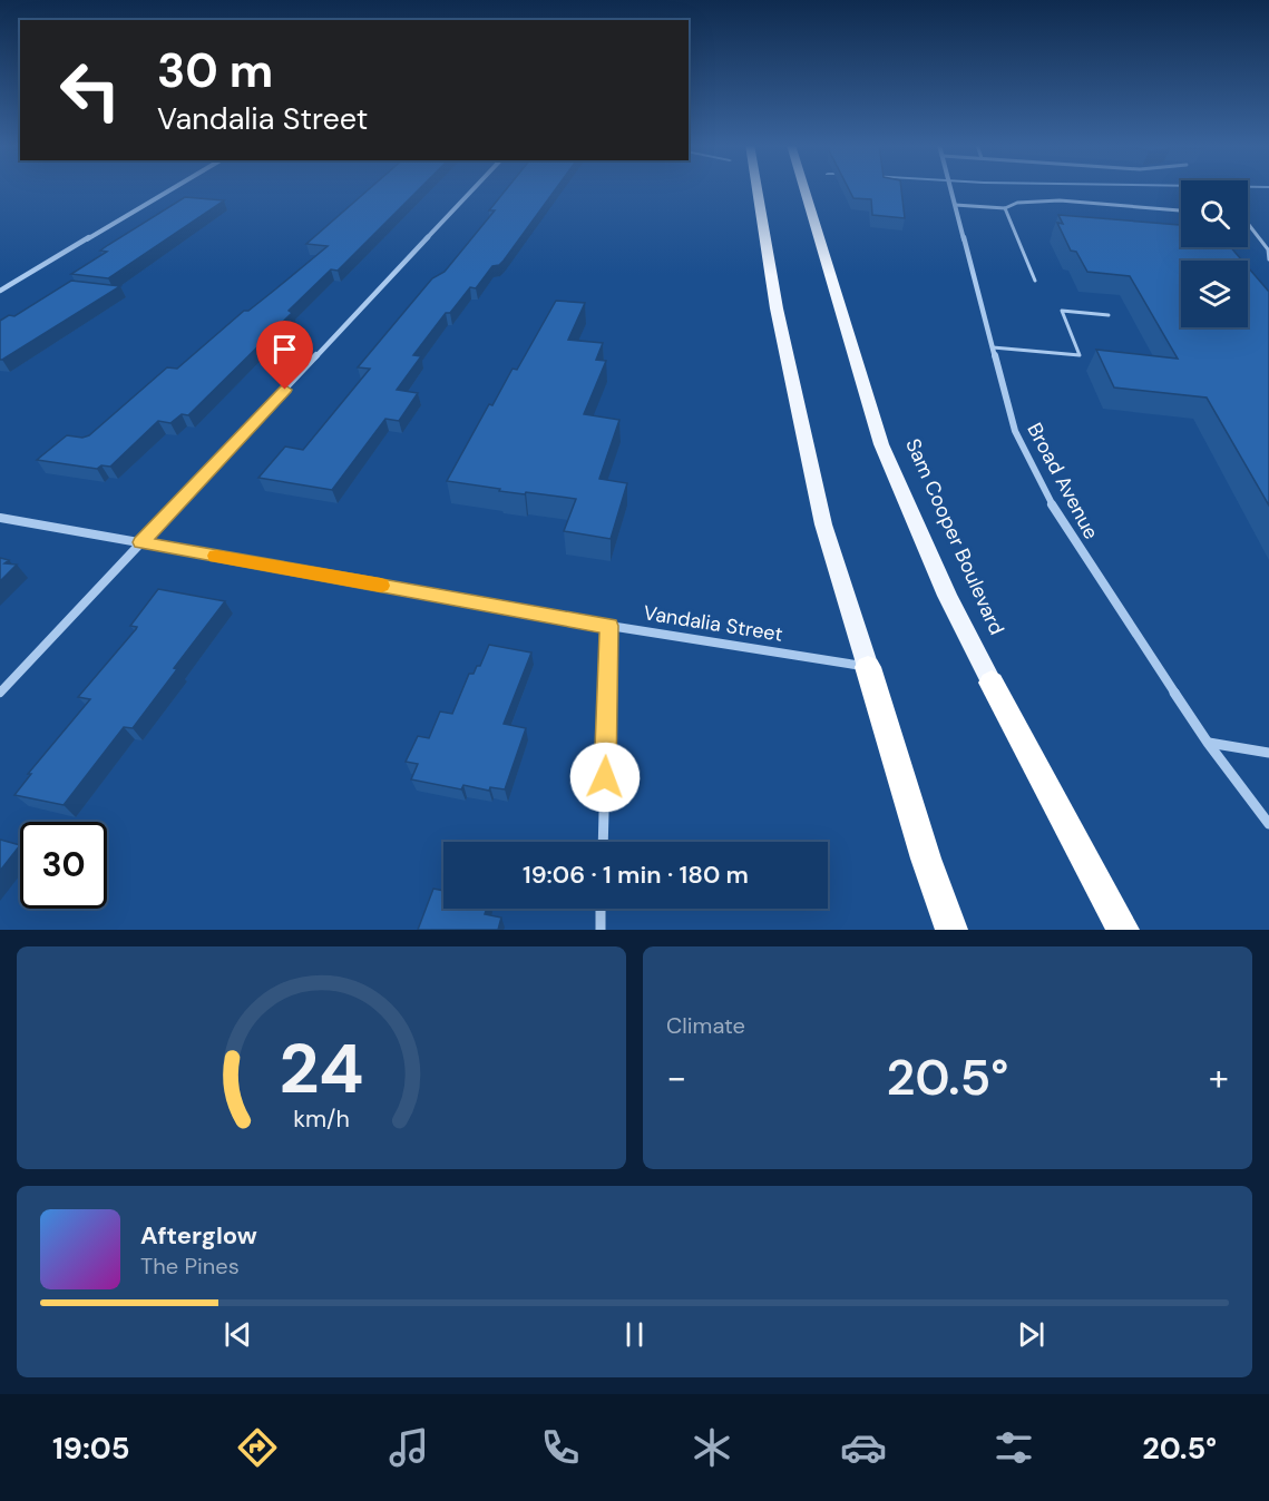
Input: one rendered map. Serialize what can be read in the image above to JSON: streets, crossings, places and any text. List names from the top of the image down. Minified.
{"streets":{"highway":["Sam Cooper Boulevard"],"street":["Broad Avenue","Vandalia Street"]},"page":{"turn":["30 m","Vandalia Street"],"limit":"30","trip":"19:06 · 1 min · 180 m","tile":"Climate","heat":["−","20.5°","+"],"song":["Afterglow","The Pines"],"tabs":["19:05","20.5°"],"gauge":["24","km/h"]}}
